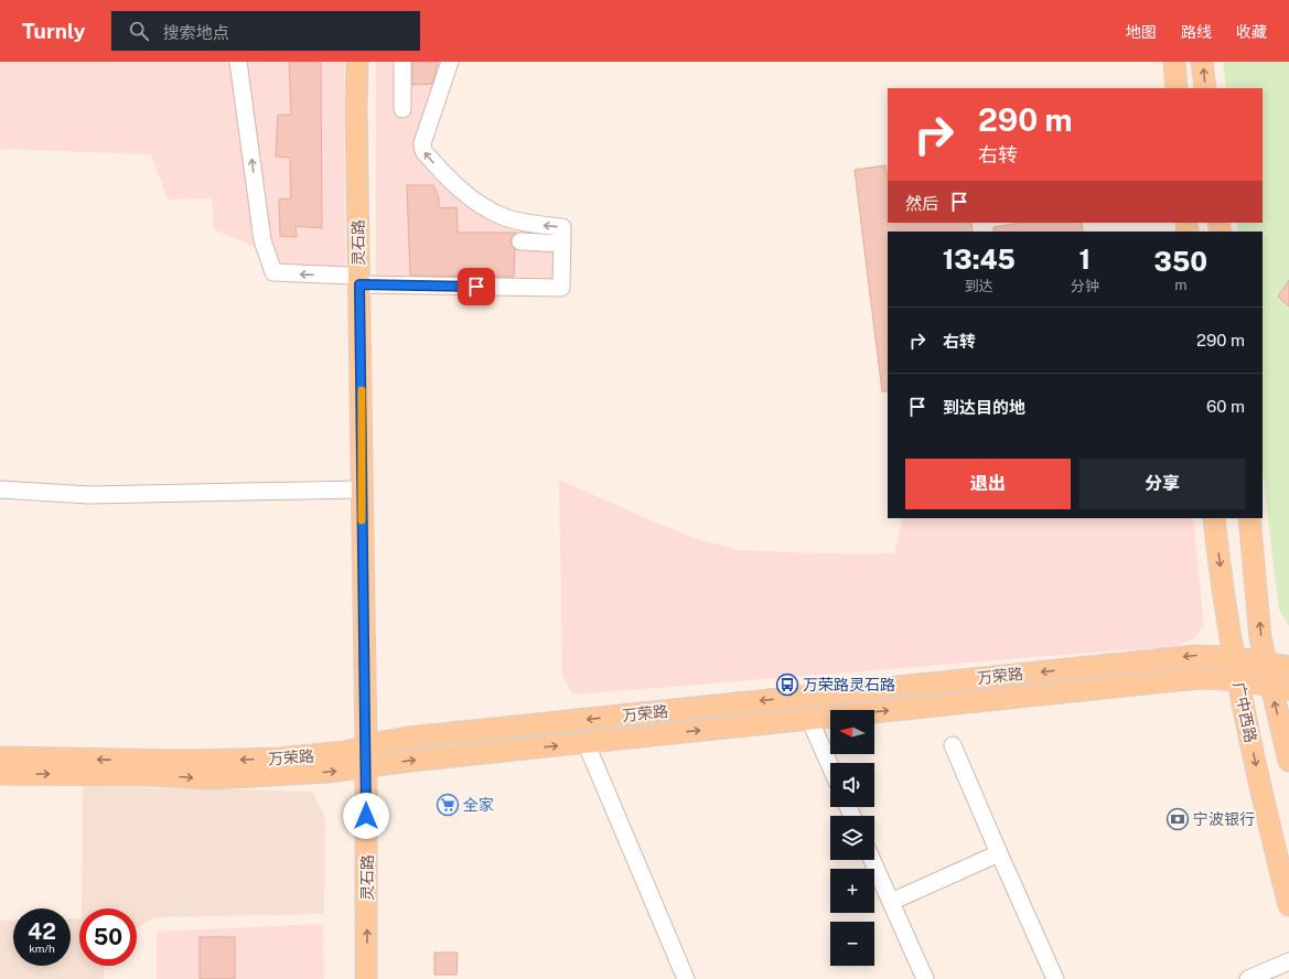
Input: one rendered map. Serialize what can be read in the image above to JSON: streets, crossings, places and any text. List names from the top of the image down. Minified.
{"streets":{"main road":["灵石路","万荣路","广中西路"]},"crossings":[["灵石路","万荣路"],["万荣路","广中西路"]],"places":{"bus stop":["万荣路灵石路"],"supermarket":["全家"],"bank":["宁波银行"]},"north":"left","page":{"header":"Turnly","search":"搜索地点","nav":["地图","路线","收藏"],"turn":["290 m","右转"],"then":"然后","eta":["13:45","到达","1","分钟","350","m"],"list":[{"name":"右转","value":"290 m"},{"name":"到达目的地","value":"60 m"}],"buttons":["退出","分享"],"map_buttons":["+","−"],"speed":"42 km/h","limit":"50"}}
